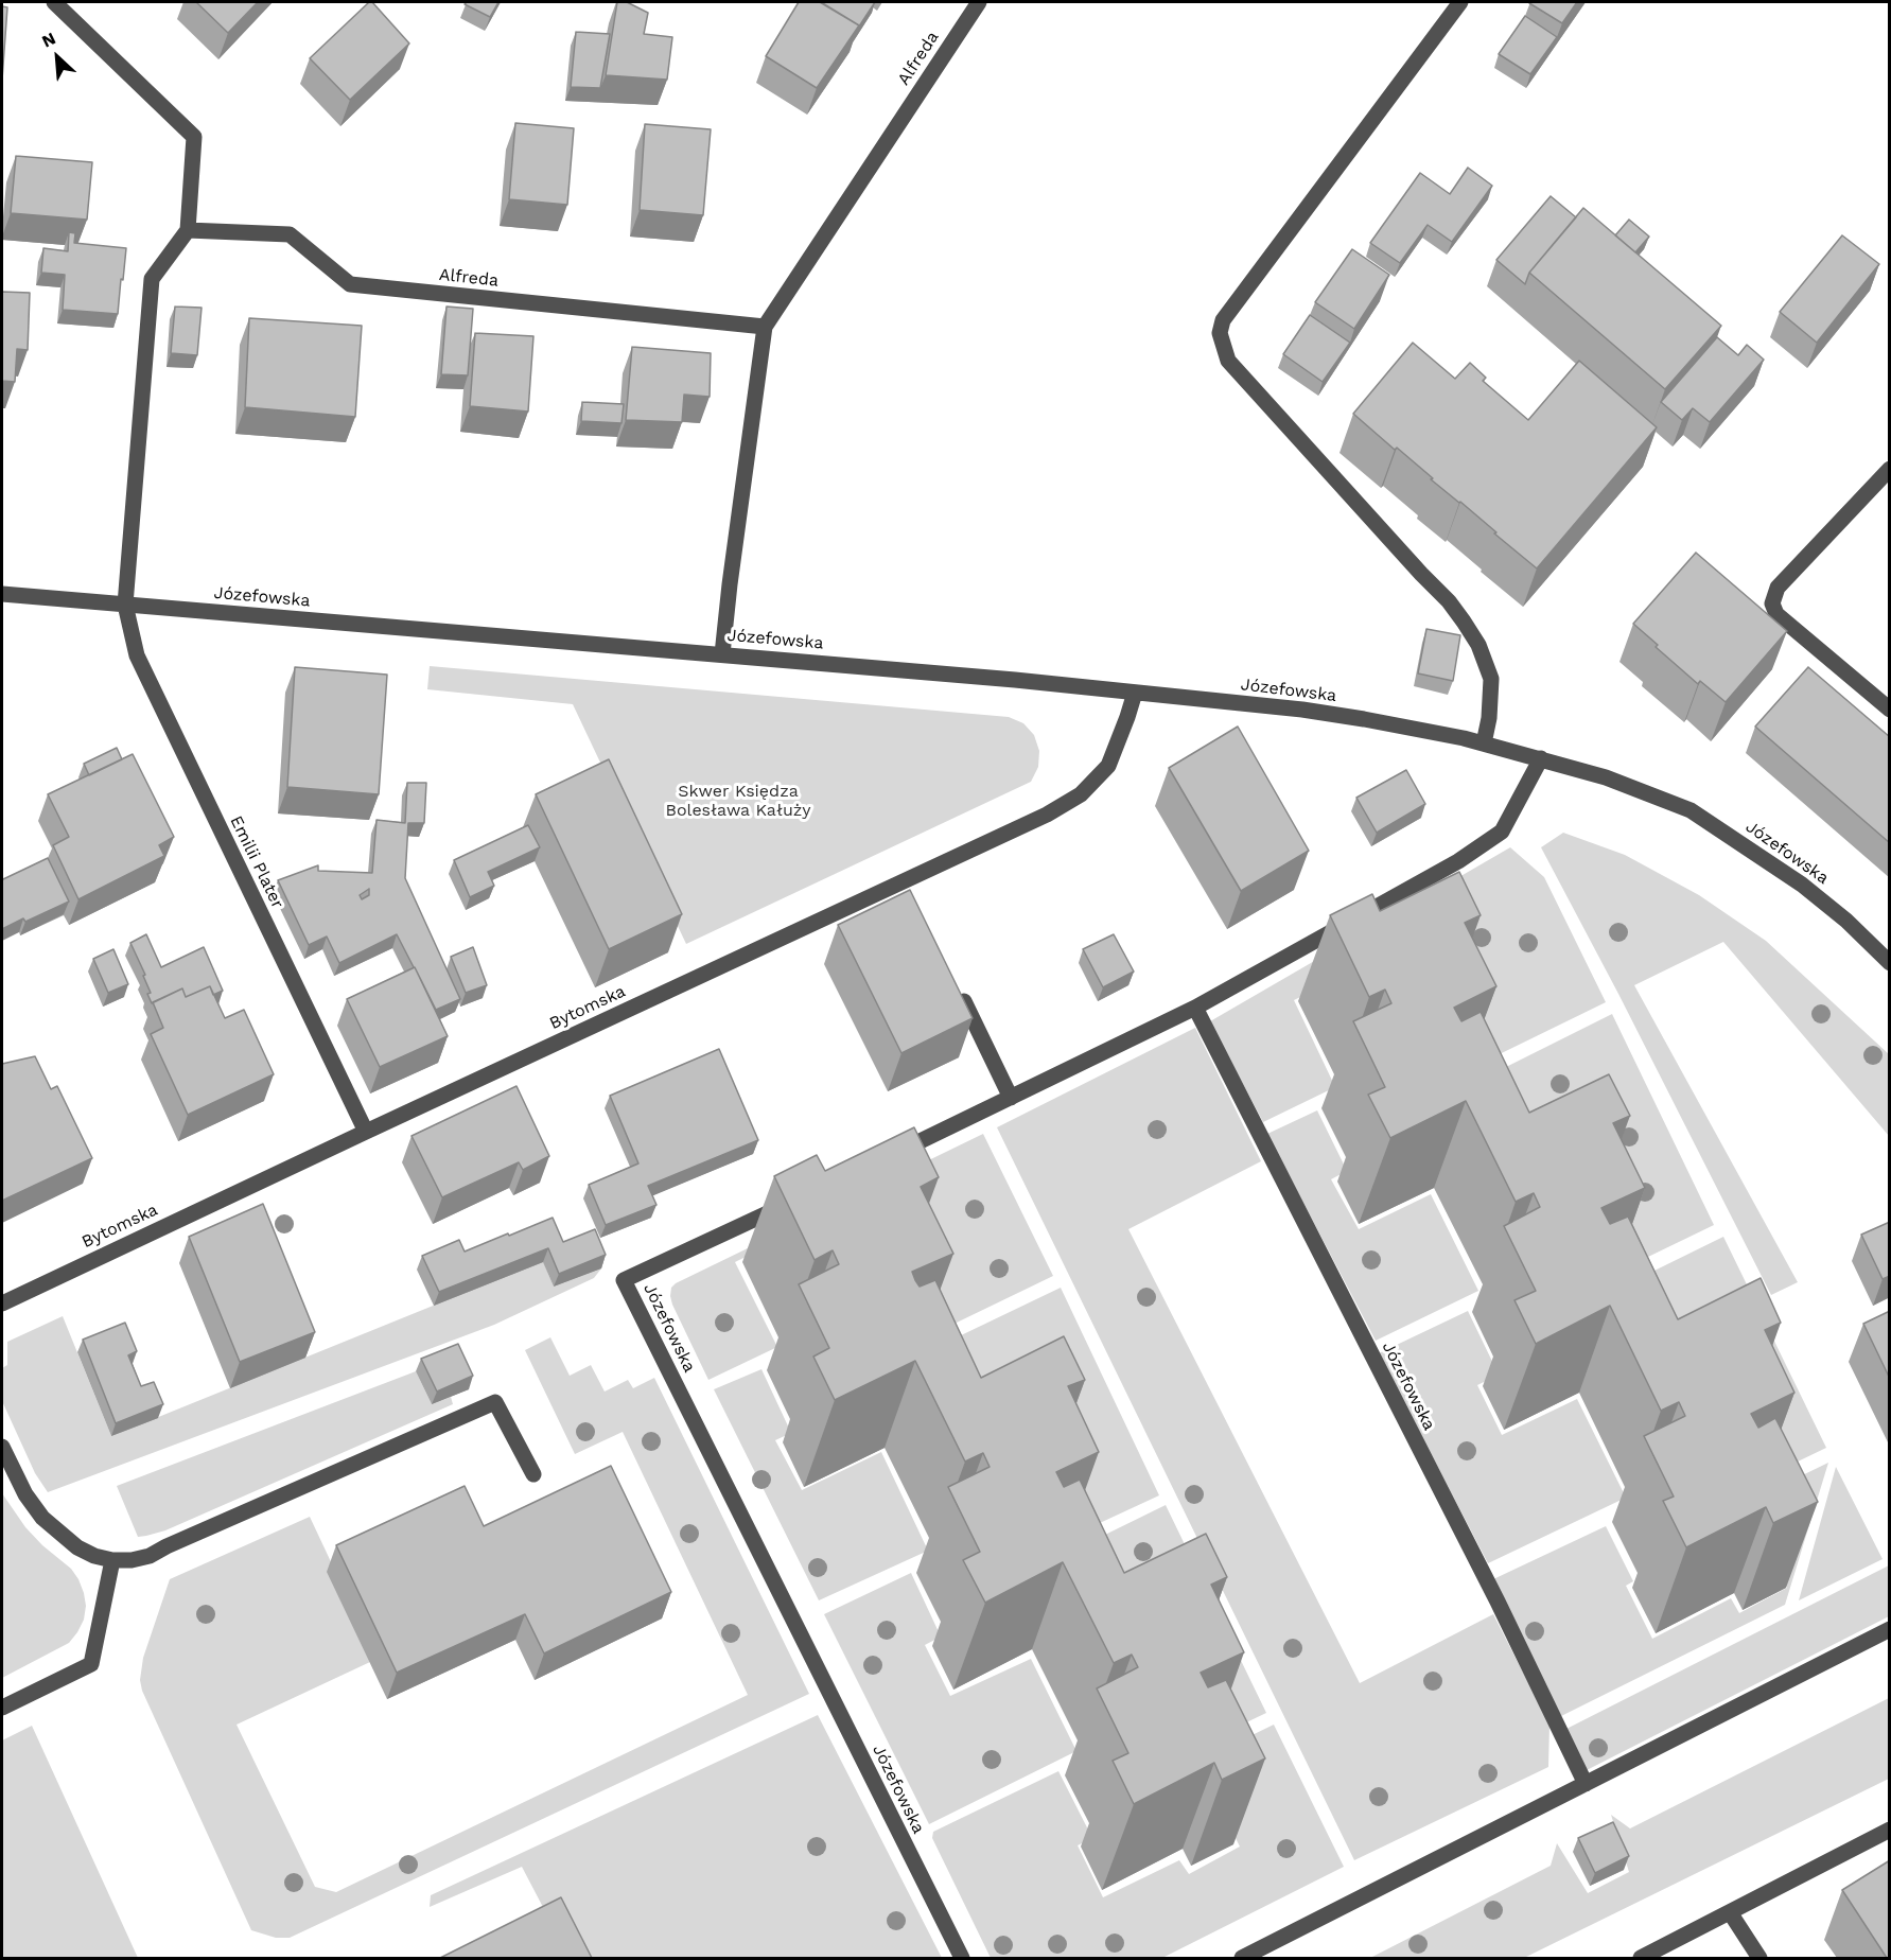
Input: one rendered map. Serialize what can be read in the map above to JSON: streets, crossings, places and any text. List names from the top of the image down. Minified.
{"streets":{"street":["Alfreda","Józefowska","Emilii Plater","Bytomska"]},"crossings":[["Alfreda","Józefowska"],["Józefowska","Emilii Plater"],["Józefowska","Bytomska"],["Emilii Plater","Bytomska"]],"parks":["Skwer Księdza Bolesława Kałuży"],"north":"top left"}
